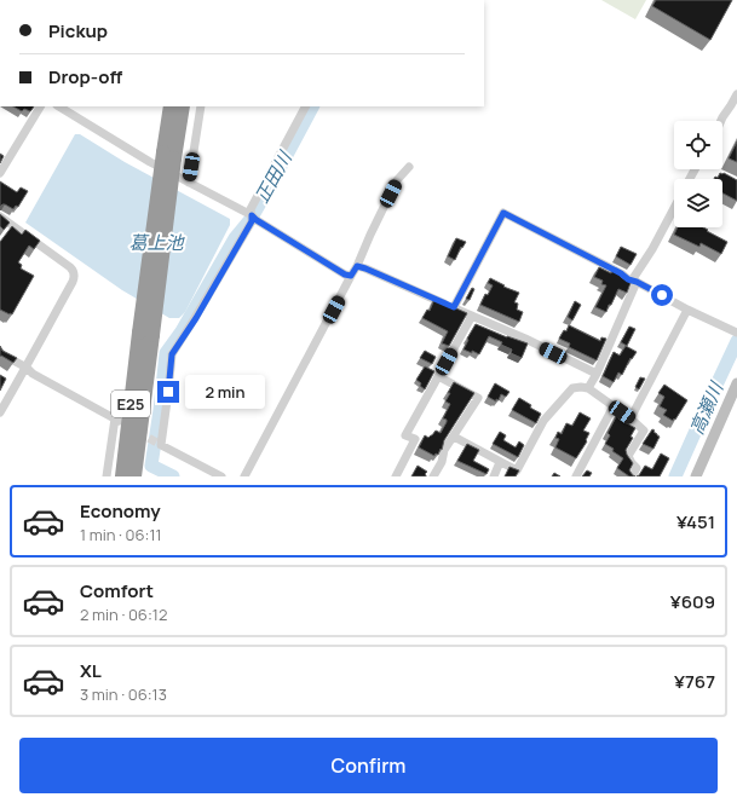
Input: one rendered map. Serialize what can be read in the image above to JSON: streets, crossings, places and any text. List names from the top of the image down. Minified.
{"streets":{"highway":["E25"]},"water":["正田川","葛上池","高瀬川"],"page":{"banner":["Pickup","Drop-off"],"bubble":"2 min","list":[{"name":"Economy","note":"1 min · 06:11","value":"¥451"},{"name":"Comfort","note":"2 min · 06:12","value":"¥609"},{"name":"XL","note":"3 min · 06:13","value":"¥767"}],"buttons":"Confirm"}}
